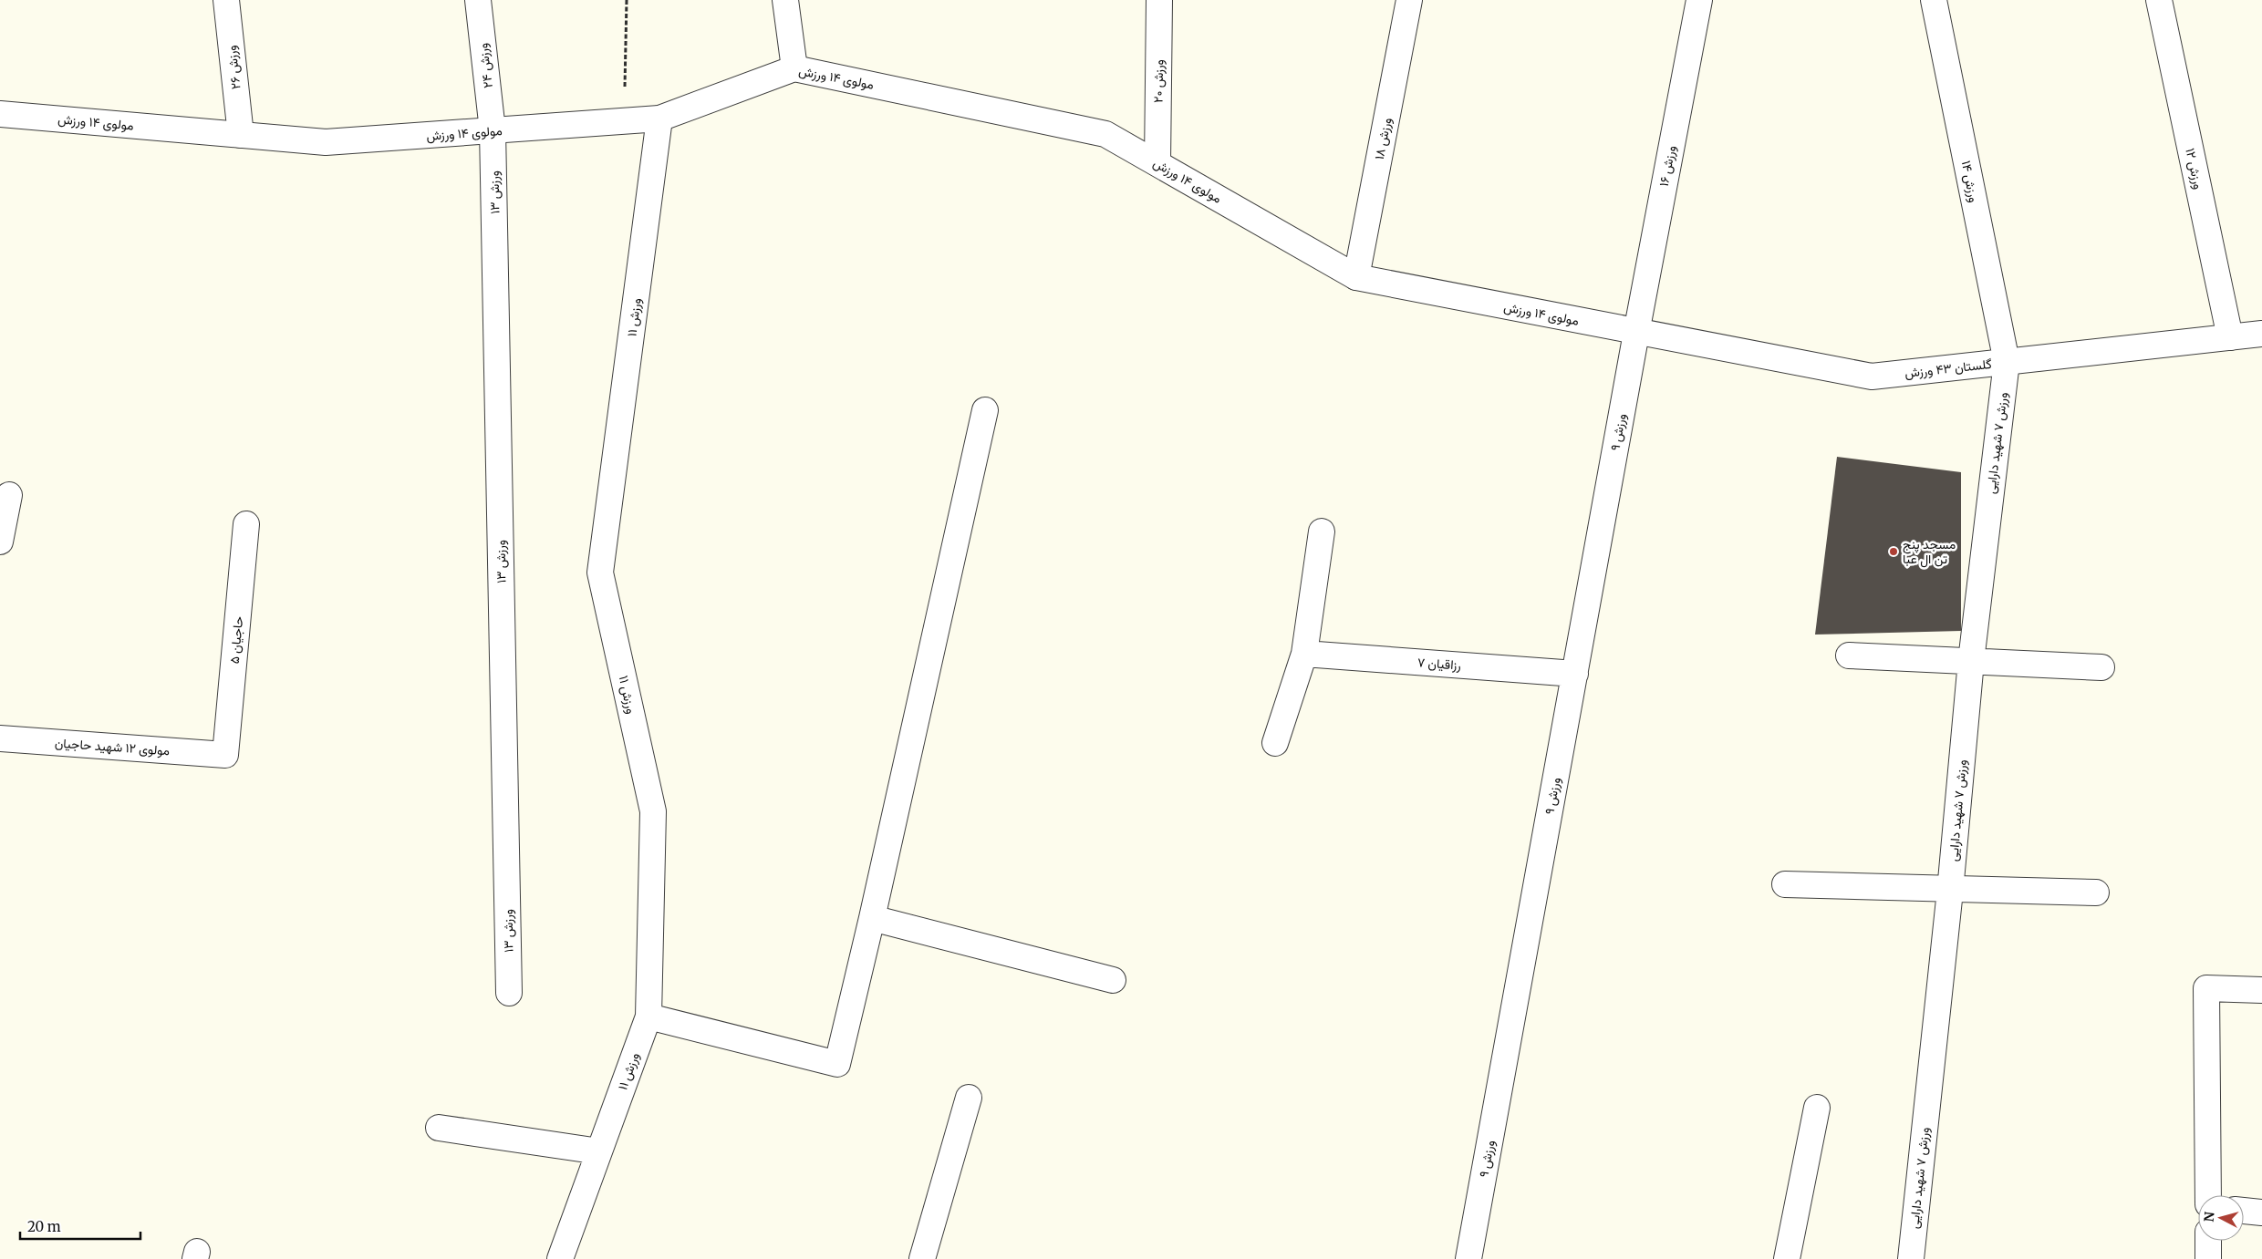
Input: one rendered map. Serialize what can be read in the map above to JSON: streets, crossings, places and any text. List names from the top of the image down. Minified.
{"streets":{"street":["ورزش ۲۴","ورزش ۲۶","مولوی ۱۴ ورزش","ورزش ۲۰","ورزش ۱۸","ورزش ۱۶","ورزش ۱۲","ورزش ۱۴","ورزش ۱۳","ورزش ۱۱","گلستان ۴۳ ورزش","ورزش ۹","ورزش ۷ شهید دارایی","حاجیان ۵","رزاقیان ۷","مولوی ۱۲ شهید حاجیان"]},"crossings":[["ورزش ۲۴","مولوی ۱۴ ورزش"],["ورزش ۲۴","ورزش ۱۳"],["ورزش ۲۶","مولوی ۱۴ ورزش"],["مولوی ۱۴ ورزش","ورزش ۲۰"],["مولوی ۱۴ ورزش","ورزش ۱۸"],["مولوی ۱۴ ورزش","ورزش ۱۶"],["مولوی ۱۴ ورزش","ورزش ۱۳"],["مولوی ۱۴ ورزش","ورزش ۱۱"],["مولوی ۱۴ ورزش","گلستان ۴۳ ورزش"],["مولوی ۱۴ ورزش","ورزش ۹"],["ورزش ۱۶","گلستان ۴۳ ورزش"],["ورزش ۱۶","ورزش ۹"],["ورزش ۱۲","گلستان ۴۳ ورزش"],["ورزش ۱۴","گلستان ۴۳ ورزش"],["ورزش ۱۴","ورزش ۷ شهید دارایی"],["گلستان ۴۳ ورزش","ورزش ۹"],["گلستان ۴۳ ورزش","ورزش ۷ شهید دارایی"],["ورزش ۹","رزاقیان ۷"],["حاجیان ۵","مولوی ۱۲ شهید حاجیان"]],"places":["مسجد پنج تن ال عبا"],"scale_bar":"20 m","north":"left"}
